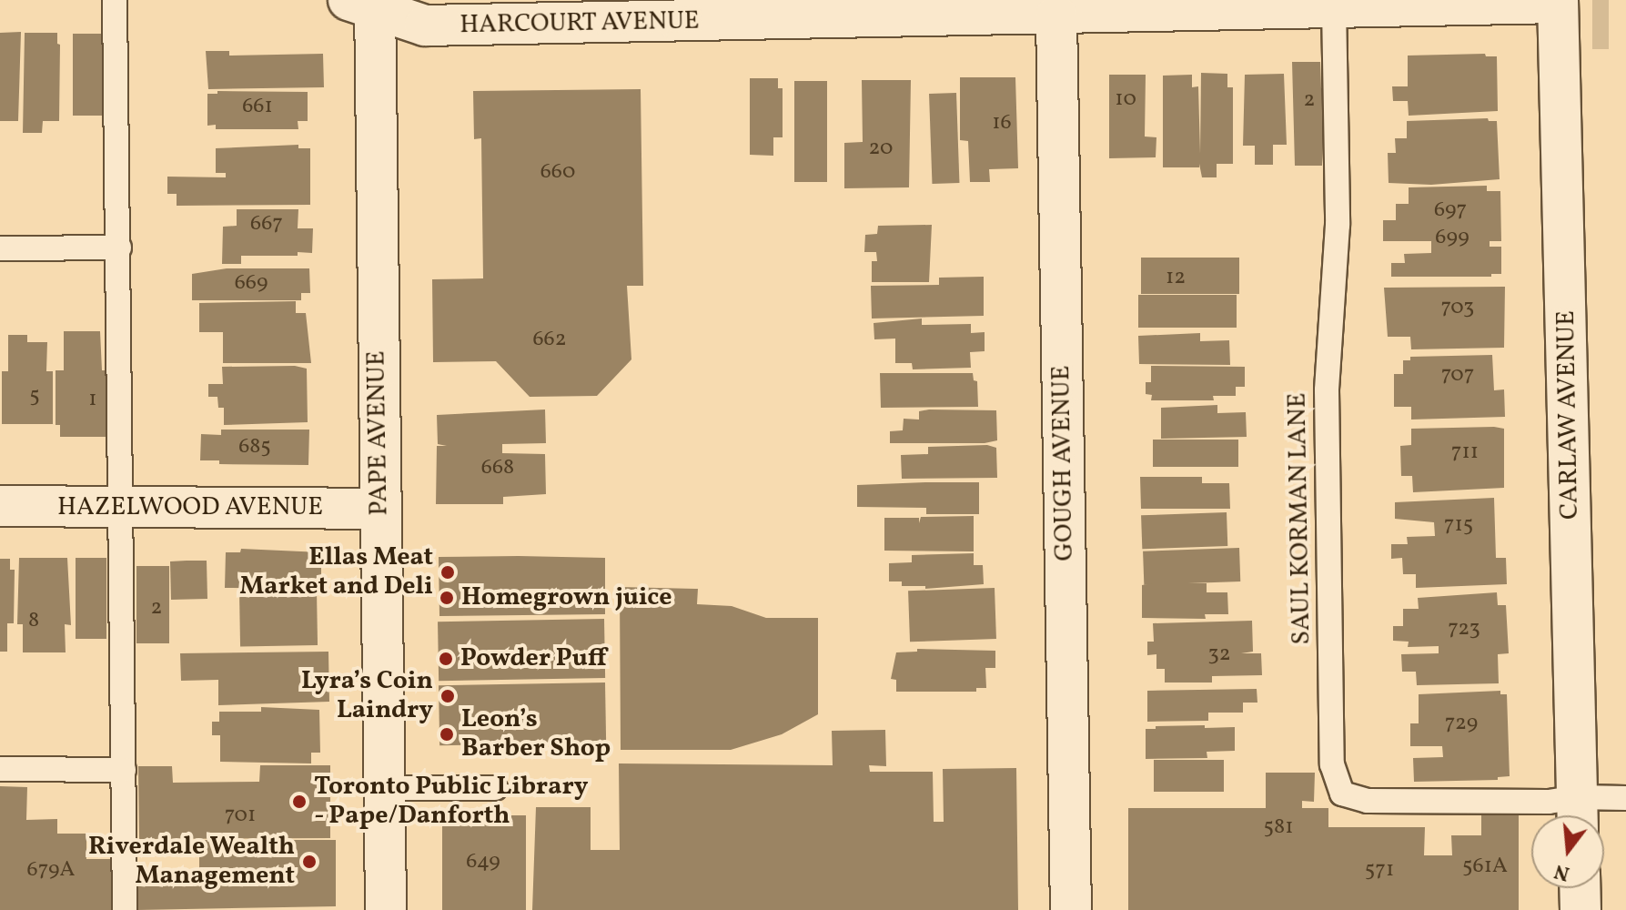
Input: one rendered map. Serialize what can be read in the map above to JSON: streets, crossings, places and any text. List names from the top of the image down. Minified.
{"streets":{"street":["HARCOURT AVENUE","CARLAW AVENUE","PAPE AVENUE","GOUGH AVENUE","HAZELWOOD AVENUE"],"lane":["SAUL KORMAN LANE"]},"crossings":[["HARCOURT AVENUE","CARLAW AVENUE"],["HARCOURT AVENUE","PAPE AVENUE"],["HARCOURT AVENUE","GOUGH AVENUE"],["HARCOURT AVENUE","SAUL KORMAN LANE"],["CARLAW AVENUE","SAUL KORMAN LANE"],["PAPE AVENUE","HAZELWOOD AVENUE"]],"places":["Ellas Meat Market and Deli","Homegrown juice","Powder Puff","Lyra’s Coin Laindry","Leon’s Barber Shop","Toronto Public Library - Pape/Danforth","Riverdale Wealth Management"],"house_numbers":["10","2","661","16","20","660","697","667","699","12","669","703","662","707","5","1","685","711","668","715","2","8","723","32","729","701","581","649","561A","679A","571"],"north":"bottom"}
